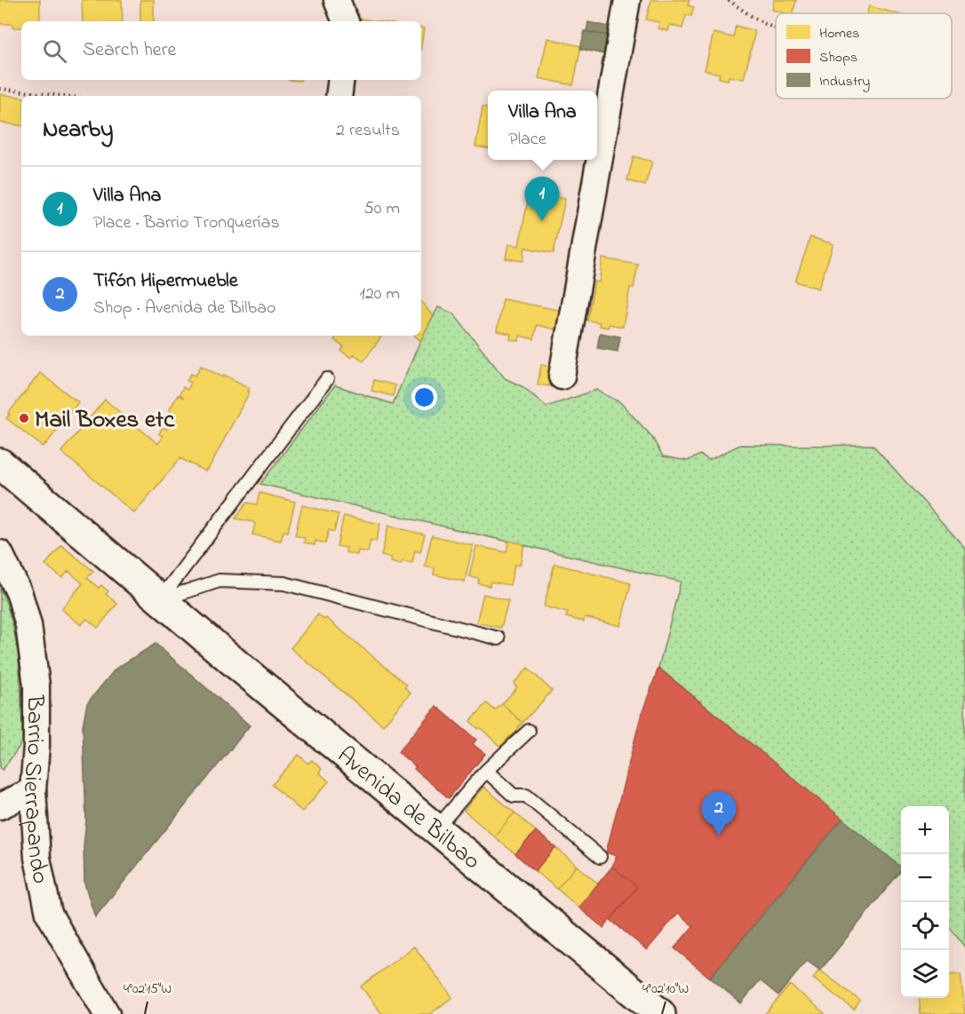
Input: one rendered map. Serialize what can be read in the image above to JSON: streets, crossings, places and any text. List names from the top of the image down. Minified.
{"streets":{"highway":["Avenida de Bilbao"],"street":["Barrio Sierrapando"]},"places":["Mail Boxes etc"],"legend":["Homes","Shops","Industry"],"page":{"search":"Search here","popup":["Villa Ana","Place"],"heading":["Nearby","2 results"],"list":[{"mark":"1","name":"Villa Ana","note":"Place · Barrio Tronquerías","value":"50 m"},{"mark":"2","name":"Tifón Hipermueble","note":"Shop · Avenida de Bilbao","value":"120 m"}],"pins":["1","2"],"map_buttons":["+","−"]},"coordinates":["4°02'15\"W","4°02'10\"W"]}
